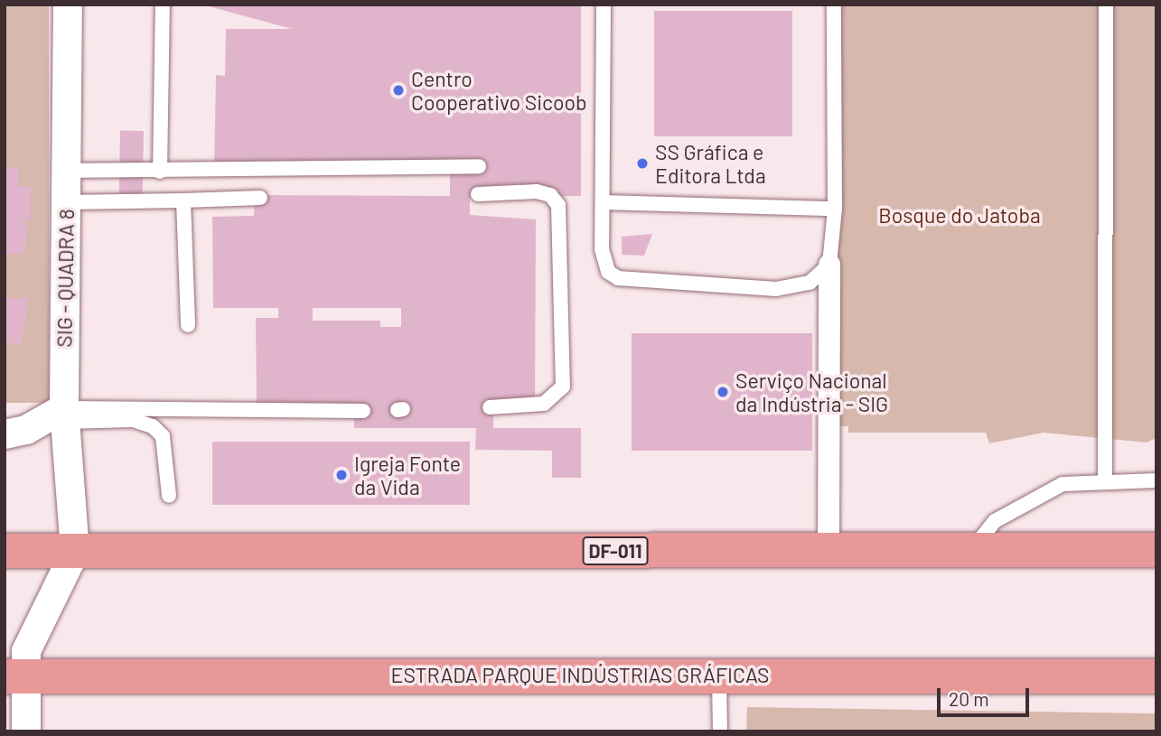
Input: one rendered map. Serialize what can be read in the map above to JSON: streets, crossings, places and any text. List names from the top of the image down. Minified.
{"streets":{"main road":["DF-011","ESTRADA PARQUE INDÚSTRIAS GRÁFICAS"],"street":["SIG - QUADRA 8"]},"crossings":[["SIG - QUADRA 8","DF-011"]],"parks":["Bosque do Jatoba"],"places":["Centro Cooperativo Sicoob","SS Gráfica e Editora Ltda","Serviço Nacional da Indústria - SIG","Igreja Fonte da Vida"],"scale_bar":"20 m"}
